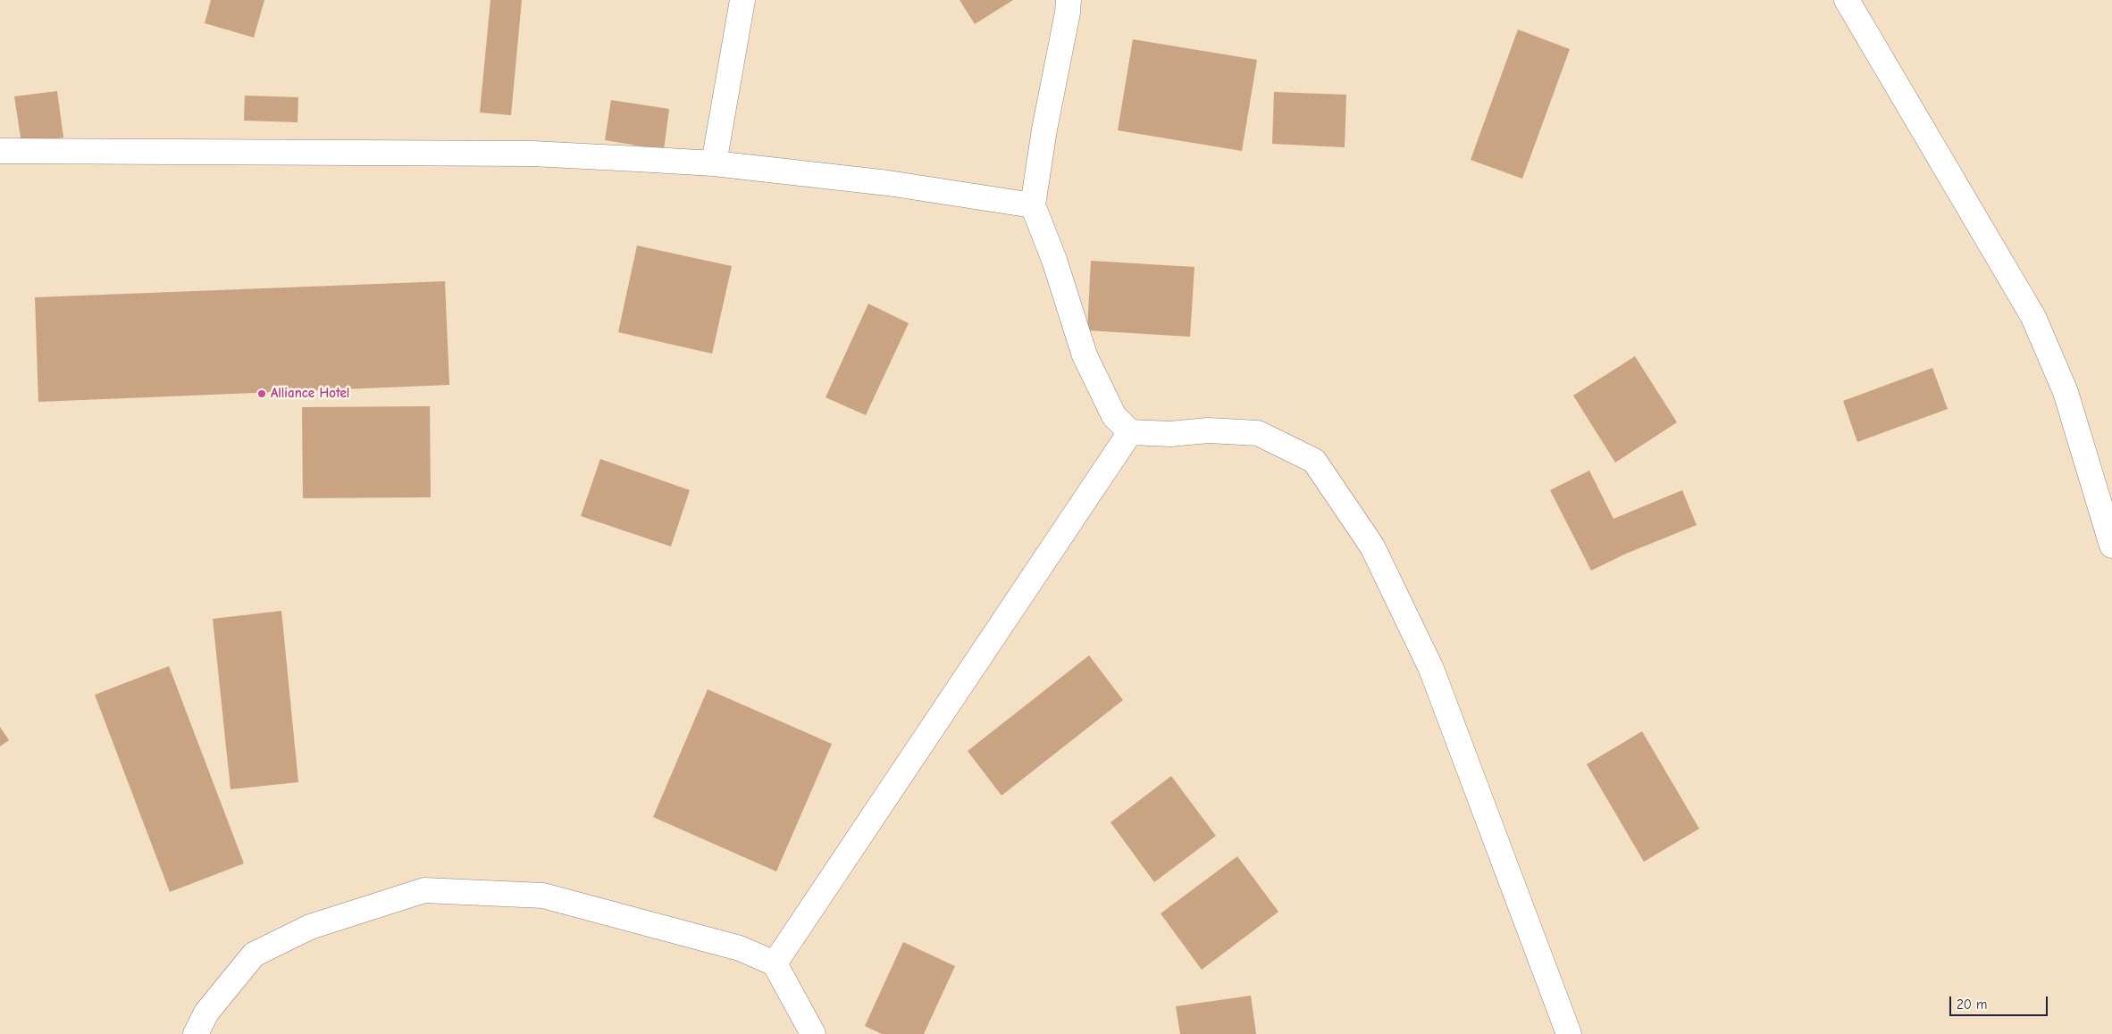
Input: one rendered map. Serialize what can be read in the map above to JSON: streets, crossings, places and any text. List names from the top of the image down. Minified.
{"places":["Alliance Hotel"],"scale_bar":"20 m"}
